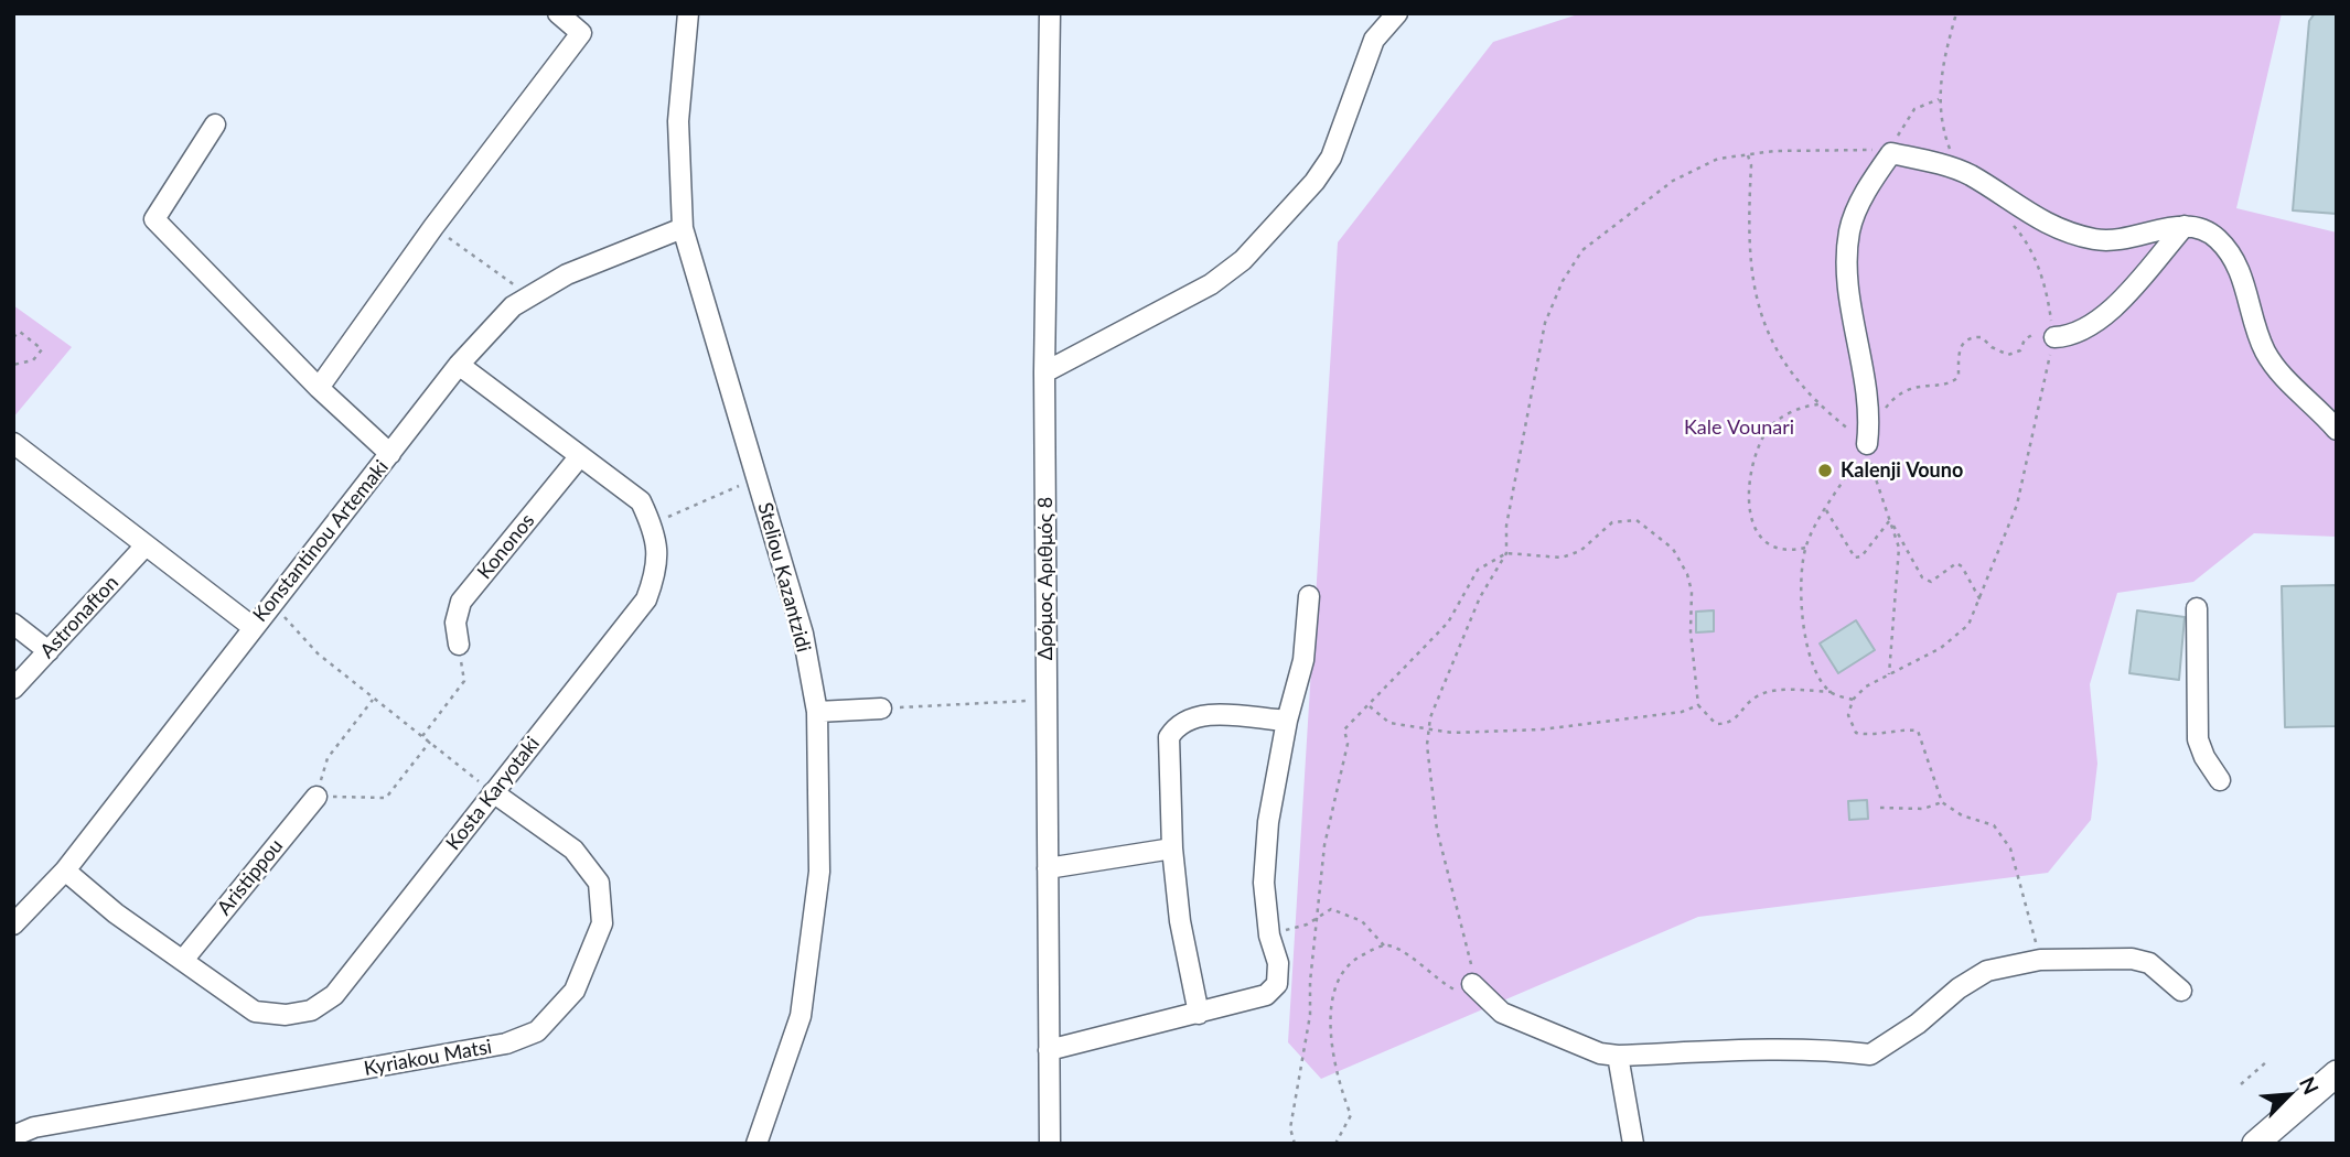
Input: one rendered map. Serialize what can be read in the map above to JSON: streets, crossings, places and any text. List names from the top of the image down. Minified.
{"streets":{"street":["Konstantinou Artemaki","Kononos","Steliou Kazantzidi","Δρόμος Αριθμός 8","Astronafton","Kosta Karyotaki","Aristippou","Kyriakou Matsi"]},"crossings":[["Konstantinou Artemaki","Steliou Kazantzidi"],["Konstantinou Artemaki","Kosta Karyotaki"],["Kononos","Kosta Karyotaki"],["Kosta Karyotaki","Aristippou"],["Kosta Karyotaki","Kyriakou Matsi"]],"parks":["Kale Vounari"],"places":["Kalenji Vouno"],"north":"top right"}
